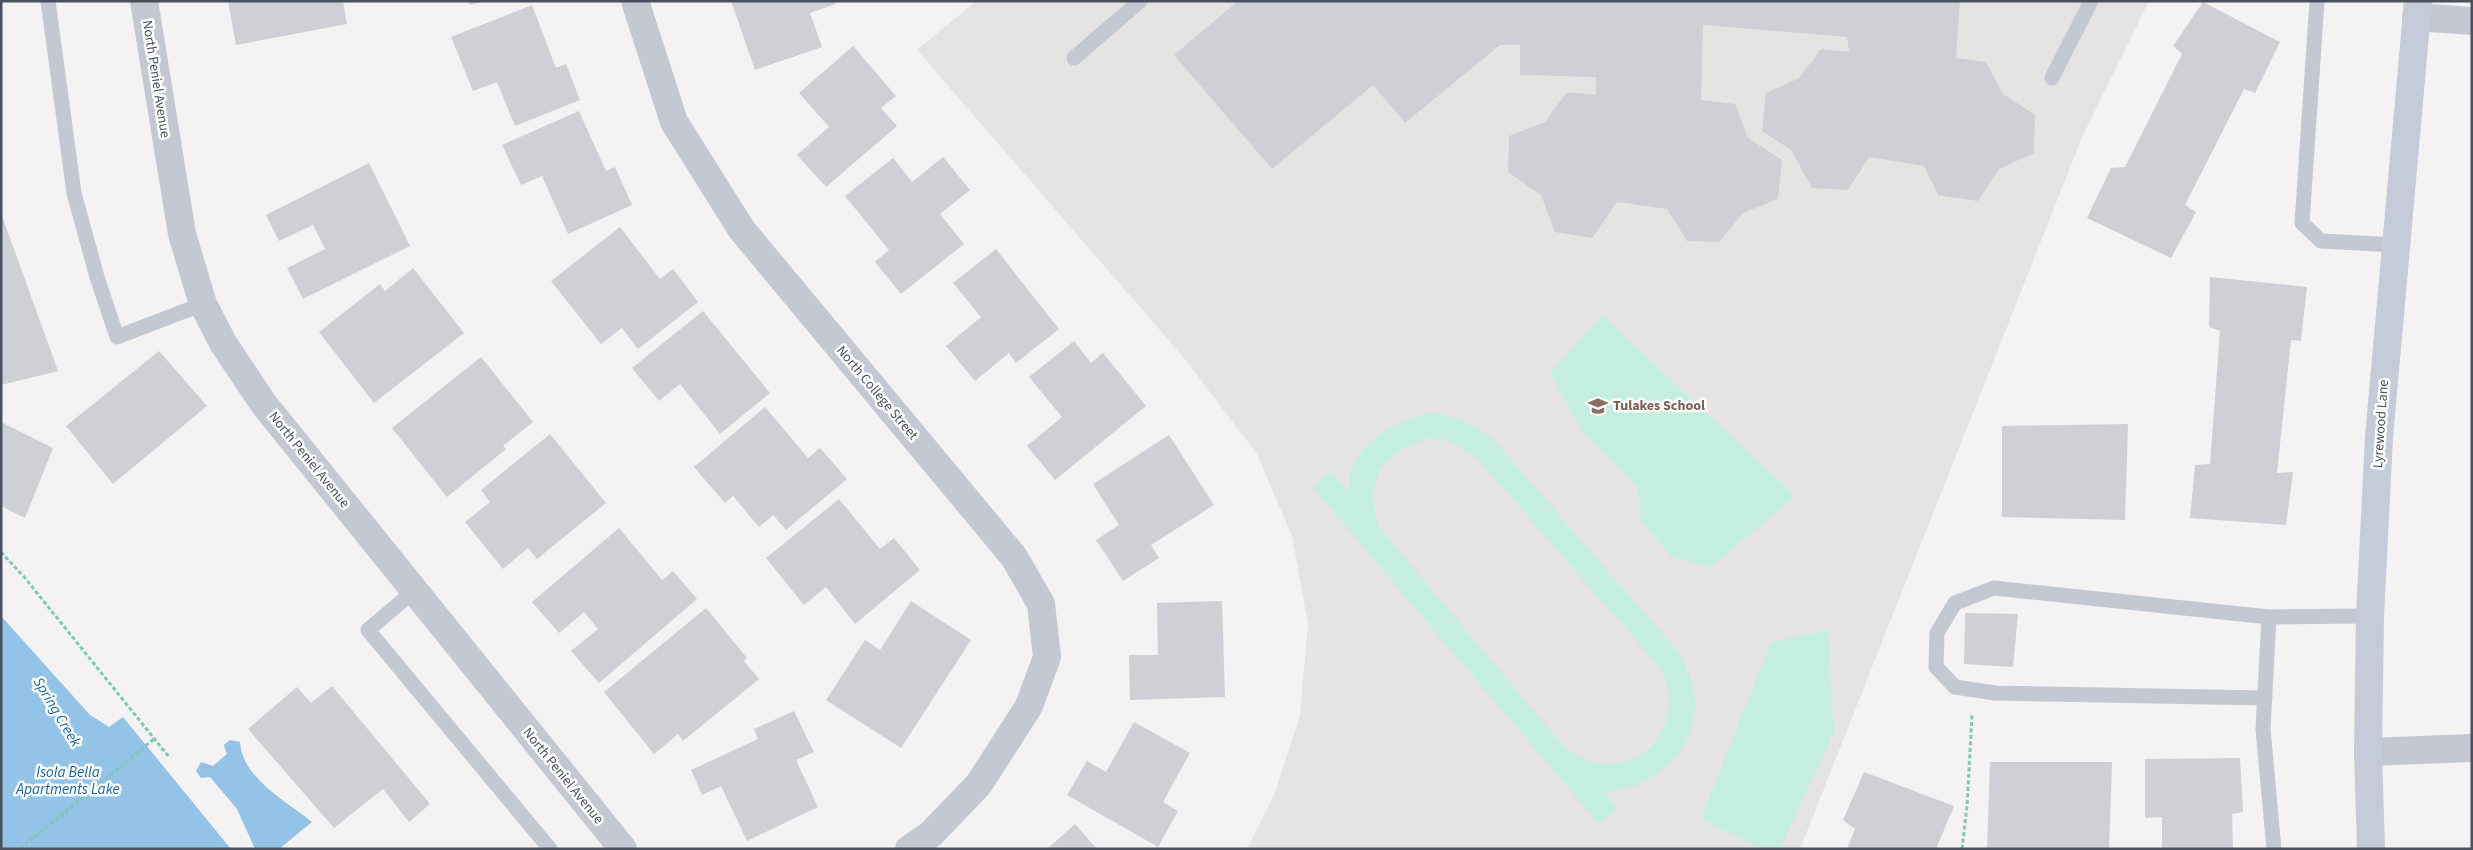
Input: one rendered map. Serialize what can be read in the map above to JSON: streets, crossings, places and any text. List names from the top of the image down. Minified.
{"streets":{"street":["North Peniel Avenue","North College Street","Lyrewood Lane"]},"water":["Spring Creek","Isola Bella Apartments Lake"],"places":{"school or university":["Tulakes School"]}}
